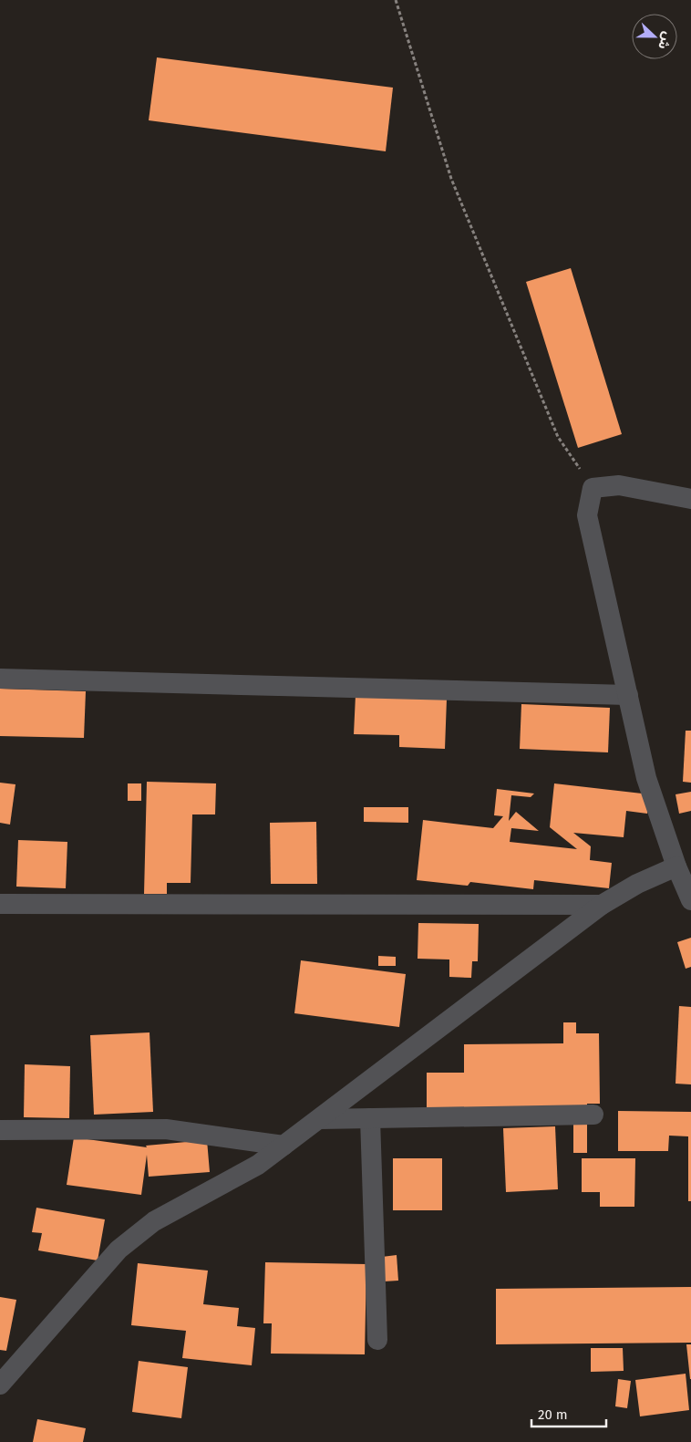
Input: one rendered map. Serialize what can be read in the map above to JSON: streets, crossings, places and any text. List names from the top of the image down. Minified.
{"scale_bar":"20 m","north":"right"}
